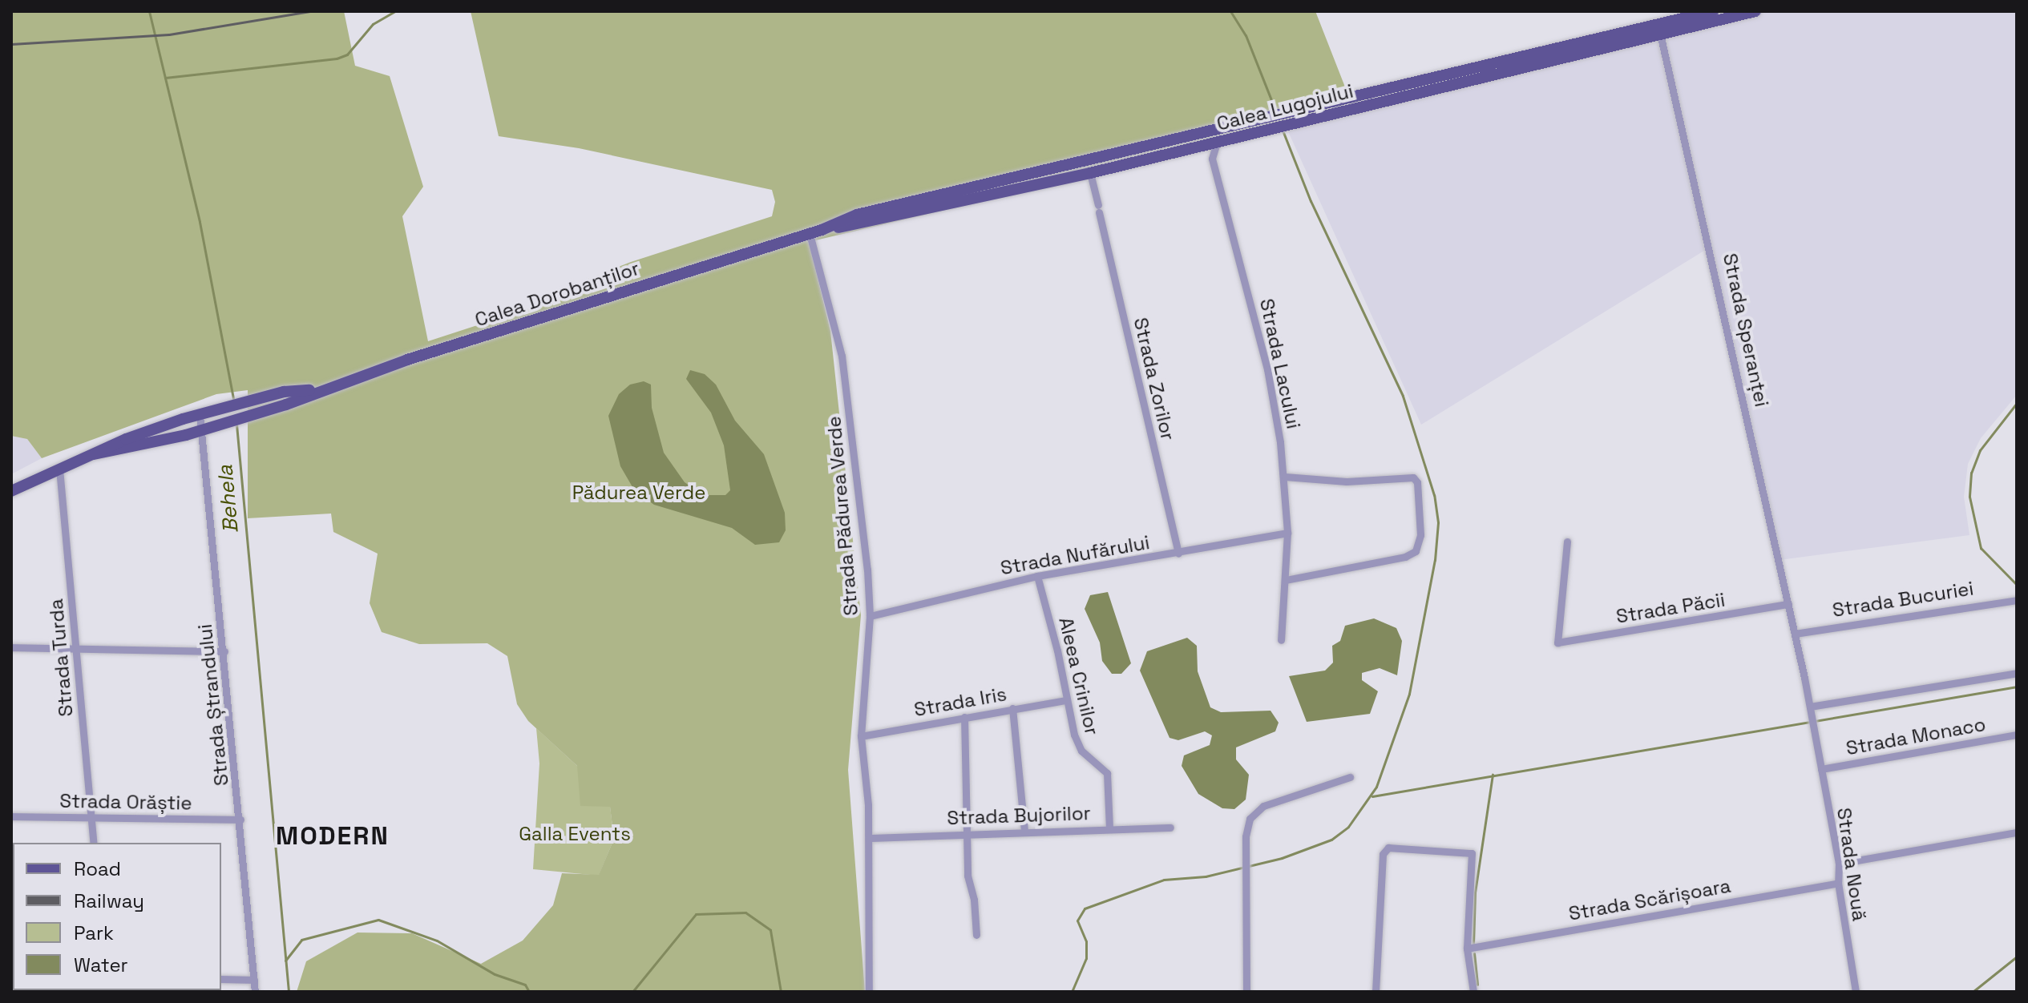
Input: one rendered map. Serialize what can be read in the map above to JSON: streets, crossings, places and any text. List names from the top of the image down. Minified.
{"streets":{"main road":["Calea Lugojului","Calea Dorobanților"],"street":["Strada Speranței","Strada Lacului","Strada Zorilor","Strada Pădurea Verde","Strada Nufărului","Strada Bucuriei","Strada Păcii","Strada Turda","Aleea Crinilor","Strada Iris","Strada Ștrandului","Strada Monaco","Strada Orăștie","Strada Bujorilor","Strada Nouă","Strada Scărișoara"]},"crossings":[["Calea Lugojului","Calea Dorobanților"],["Calea Lugojului","Strada Speranței"],["Calea Lugojului","Strada Zorilor"],["Calea Lugojului","Strada Pădurea Verde"],["Calea Dorobanților","Strada Pădurea Verde"],["Calea Dorobanților","Strada Turda"],["Calea Dorobanților","Strada Ștrandului"],["Strada Speranței","Strada Bucuriei"],["Strada Speranței","Strada Păcii"],["Strada Speranței","Strada Nouă"],["Strada Lacului","Strada Nufărului"],["Strada Zorilor","Strada Nufărului"],["Strada Pădurea Verde","Strada Nufărului"],["Strada Pădurea Verde","Strada Iris"],["Strada Pădurea Verde","Strada Bujorilor"],["Strada Nufărului","Aleea Crinilor"],["Strada Turda","Strada Orăștie"],["Aleea Crinilor","Strada Iris"],["Aleea Crinilor","Strada Bujorilor"],["Strada Ștrandului","Strada Orăștie"],["Strada Monaco","Strada Nouă"],["Strada Nouă","Strada Scărișoara"]],"districts":["MODERN"],"water":["Behela"],"parks":["Pădurea Verde","Galla Events"],"legend":["Road","Railway","Park","Water"]}
